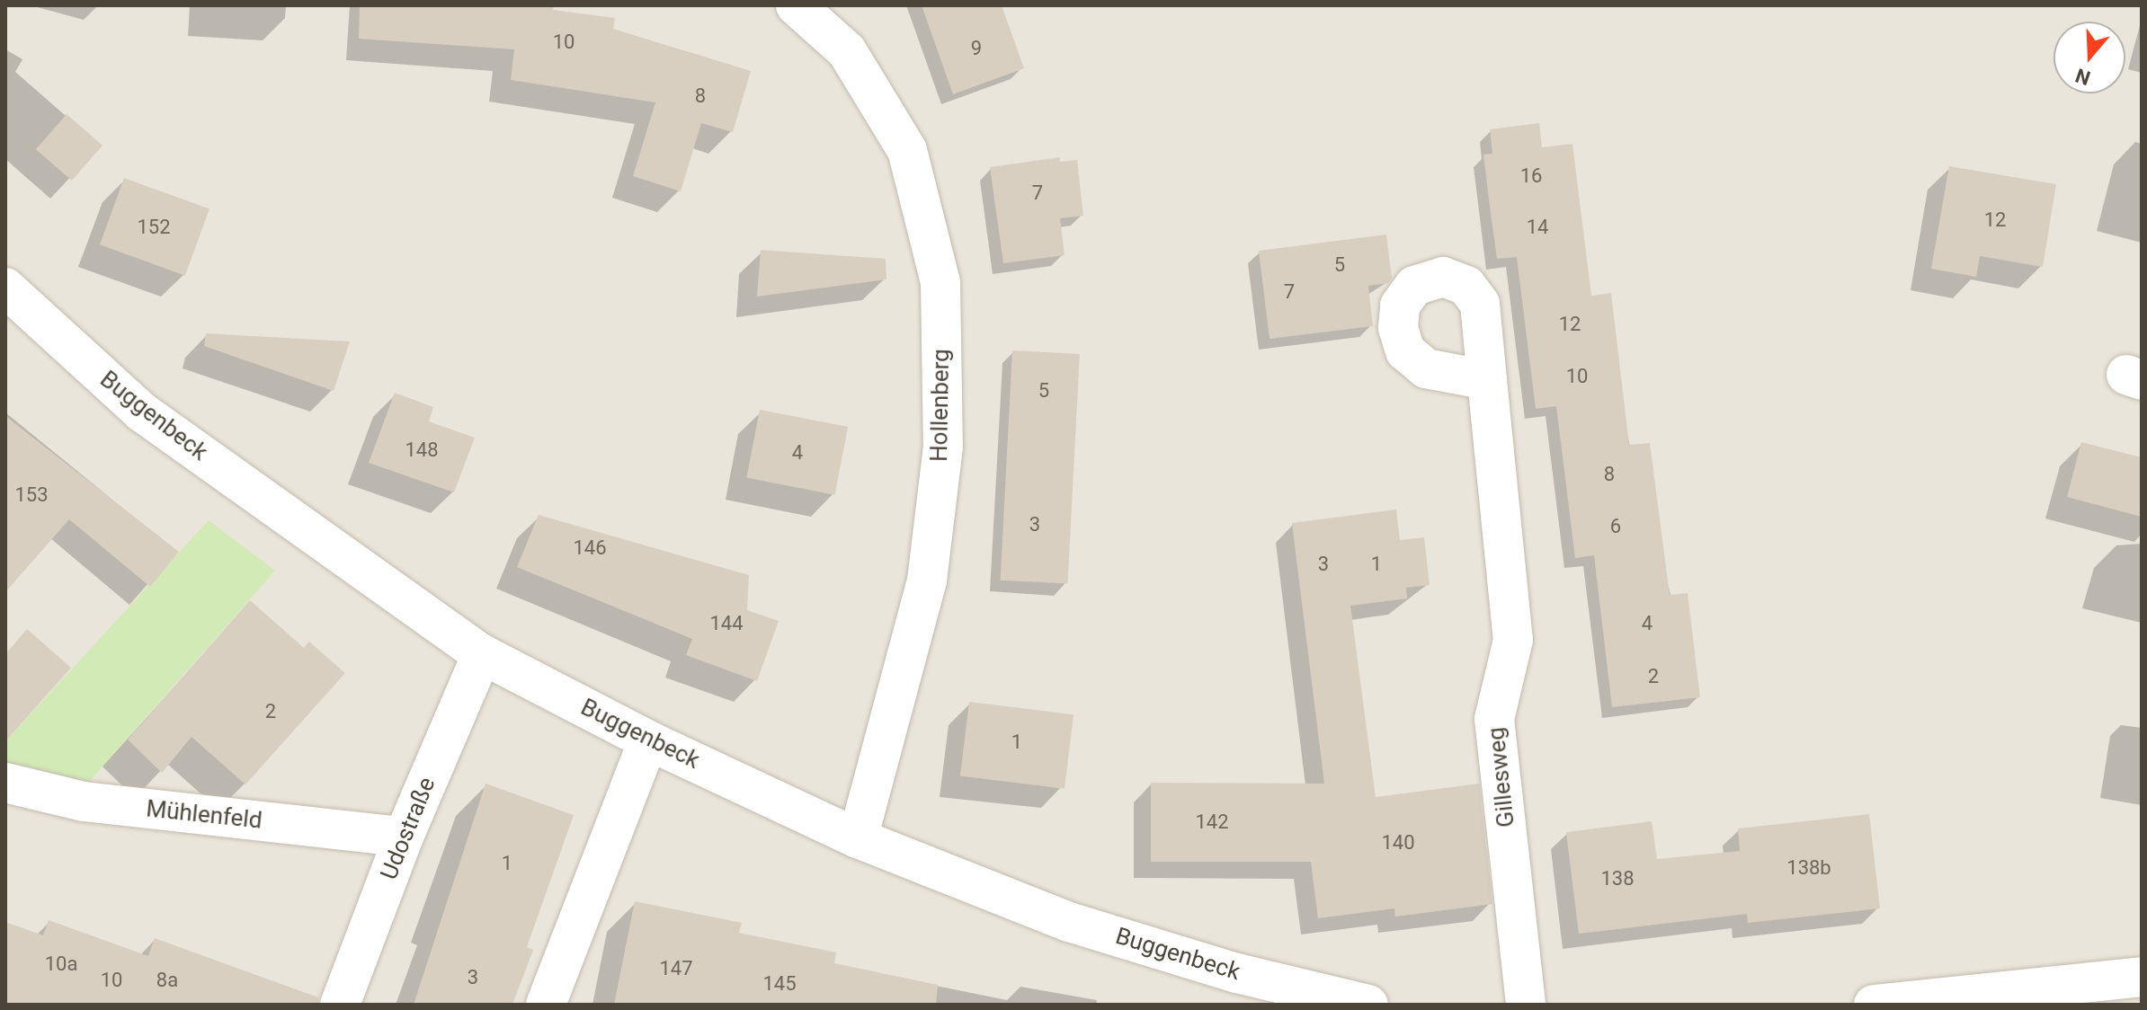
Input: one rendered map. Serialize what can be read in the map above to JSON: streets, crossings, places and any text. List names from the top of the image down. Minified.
{"streets":{"street":["Hollenberg","Buggenbeck","Gillesweg","Mühlenfeld","Udostraße"]},"crossings":[["Hollenberg","Buggenbeck"],["Buggenbeck","Udostraße"],["Mühlenfeld","Udostraße"]],"house_numbers":["10","9","8","16","7","12","152","14","5","7","12","10","5","148","4","8","153","3","6","146","3","1","144","4","2","2","1","142","140","1","138b","138","10a","147","3","10","8a","145"],"north":"bottom"}
